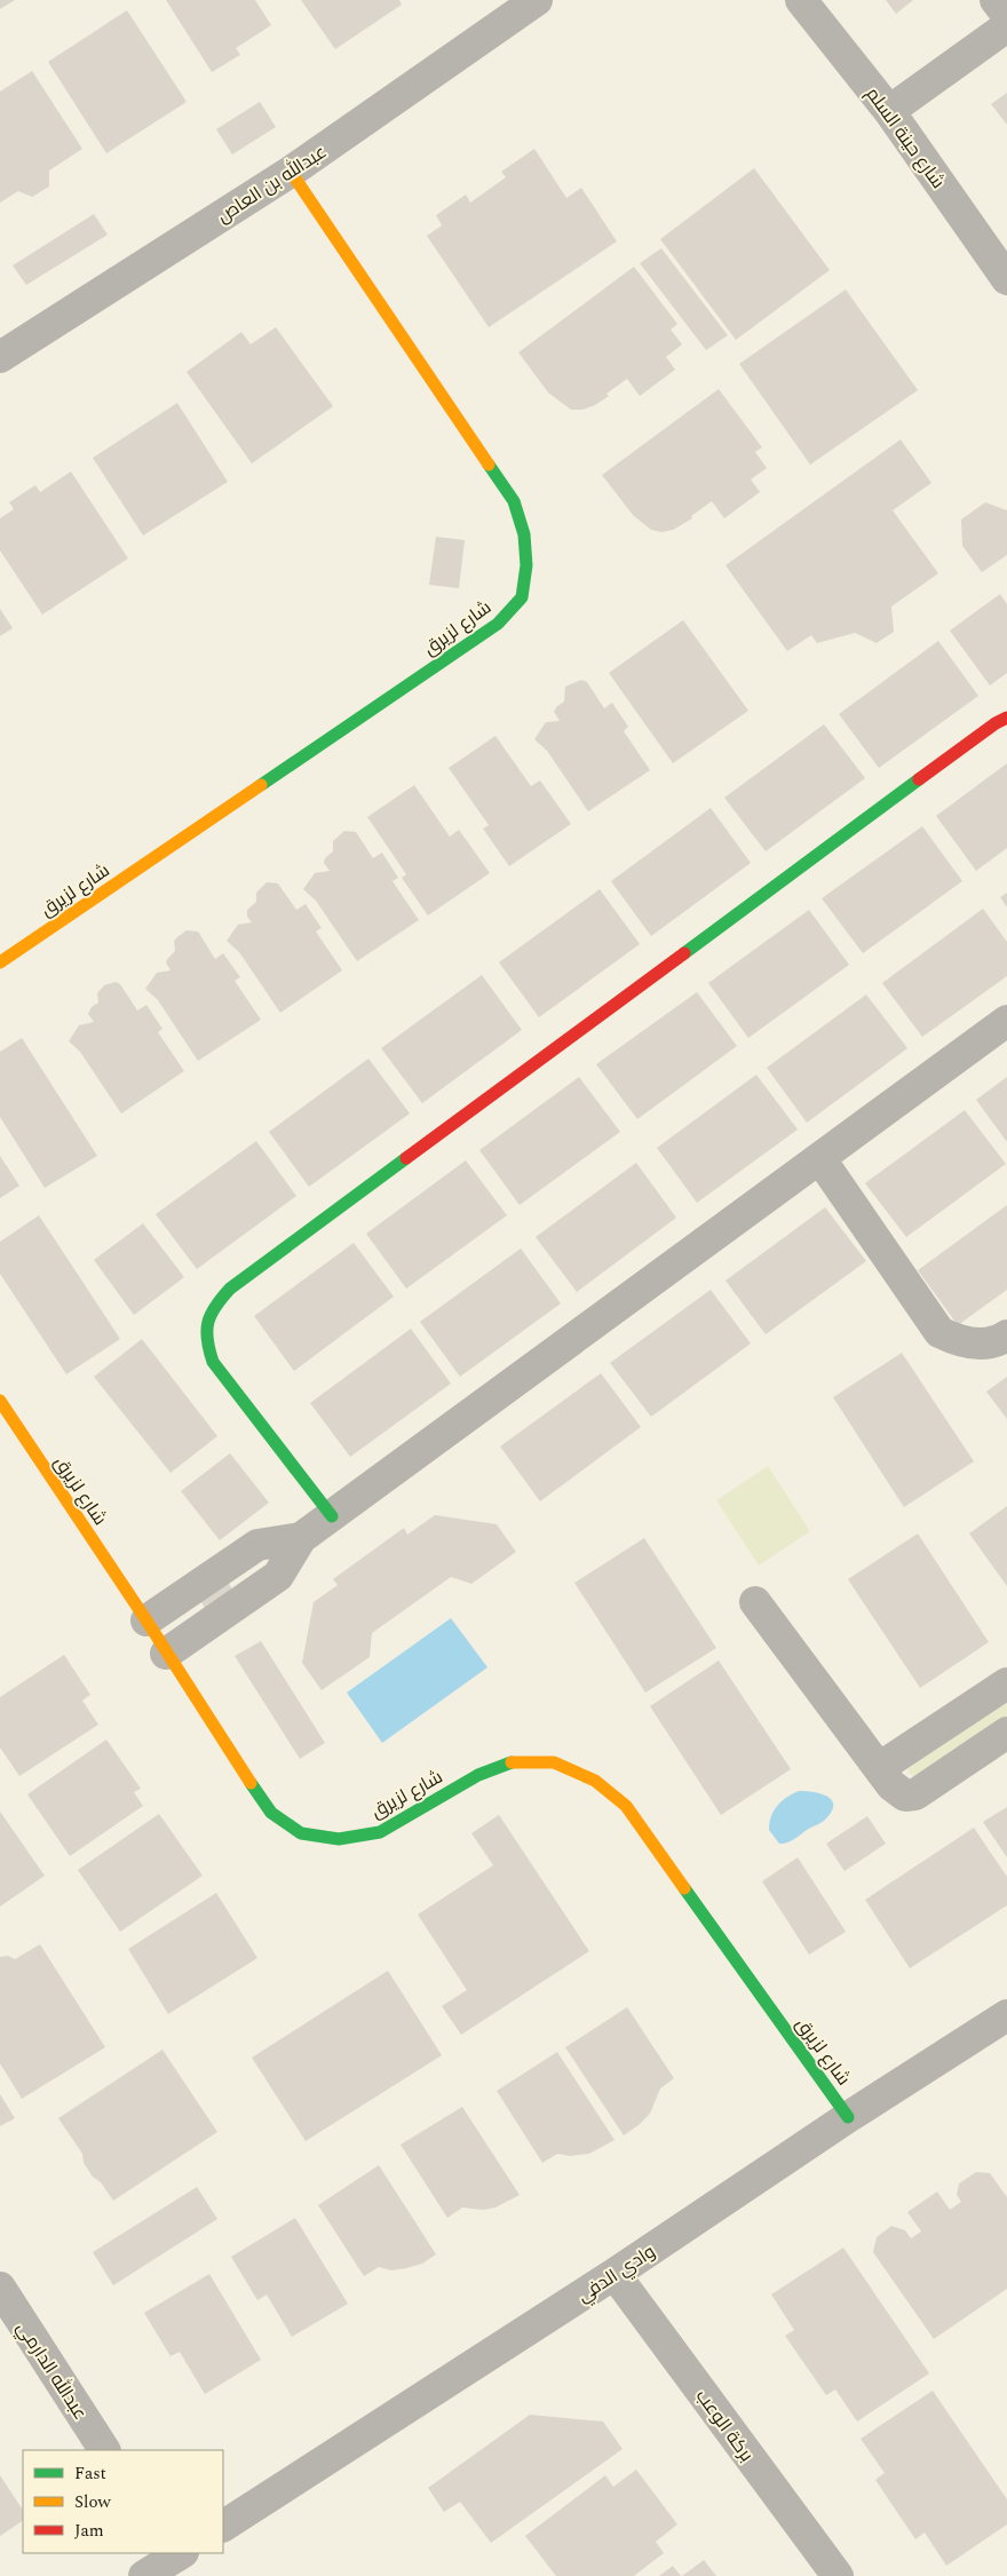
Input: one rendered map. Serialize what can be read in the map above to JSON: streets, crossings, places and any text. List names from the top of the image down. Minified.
{"streets":{"street":["شارع حينة السلم","عبدالله بن العاص","شارع لزيرق","وادي الدفي","عبدالله الدارمي","بركة الوعب"]},"crossings":[["عبدالله بن العاص","شارع لزيرق"],["شارع لزيرق","وادي الدفي"],["وادي الدفي","بركة الوعب"]],"legend":["Fast","Slow","Jam"]}
